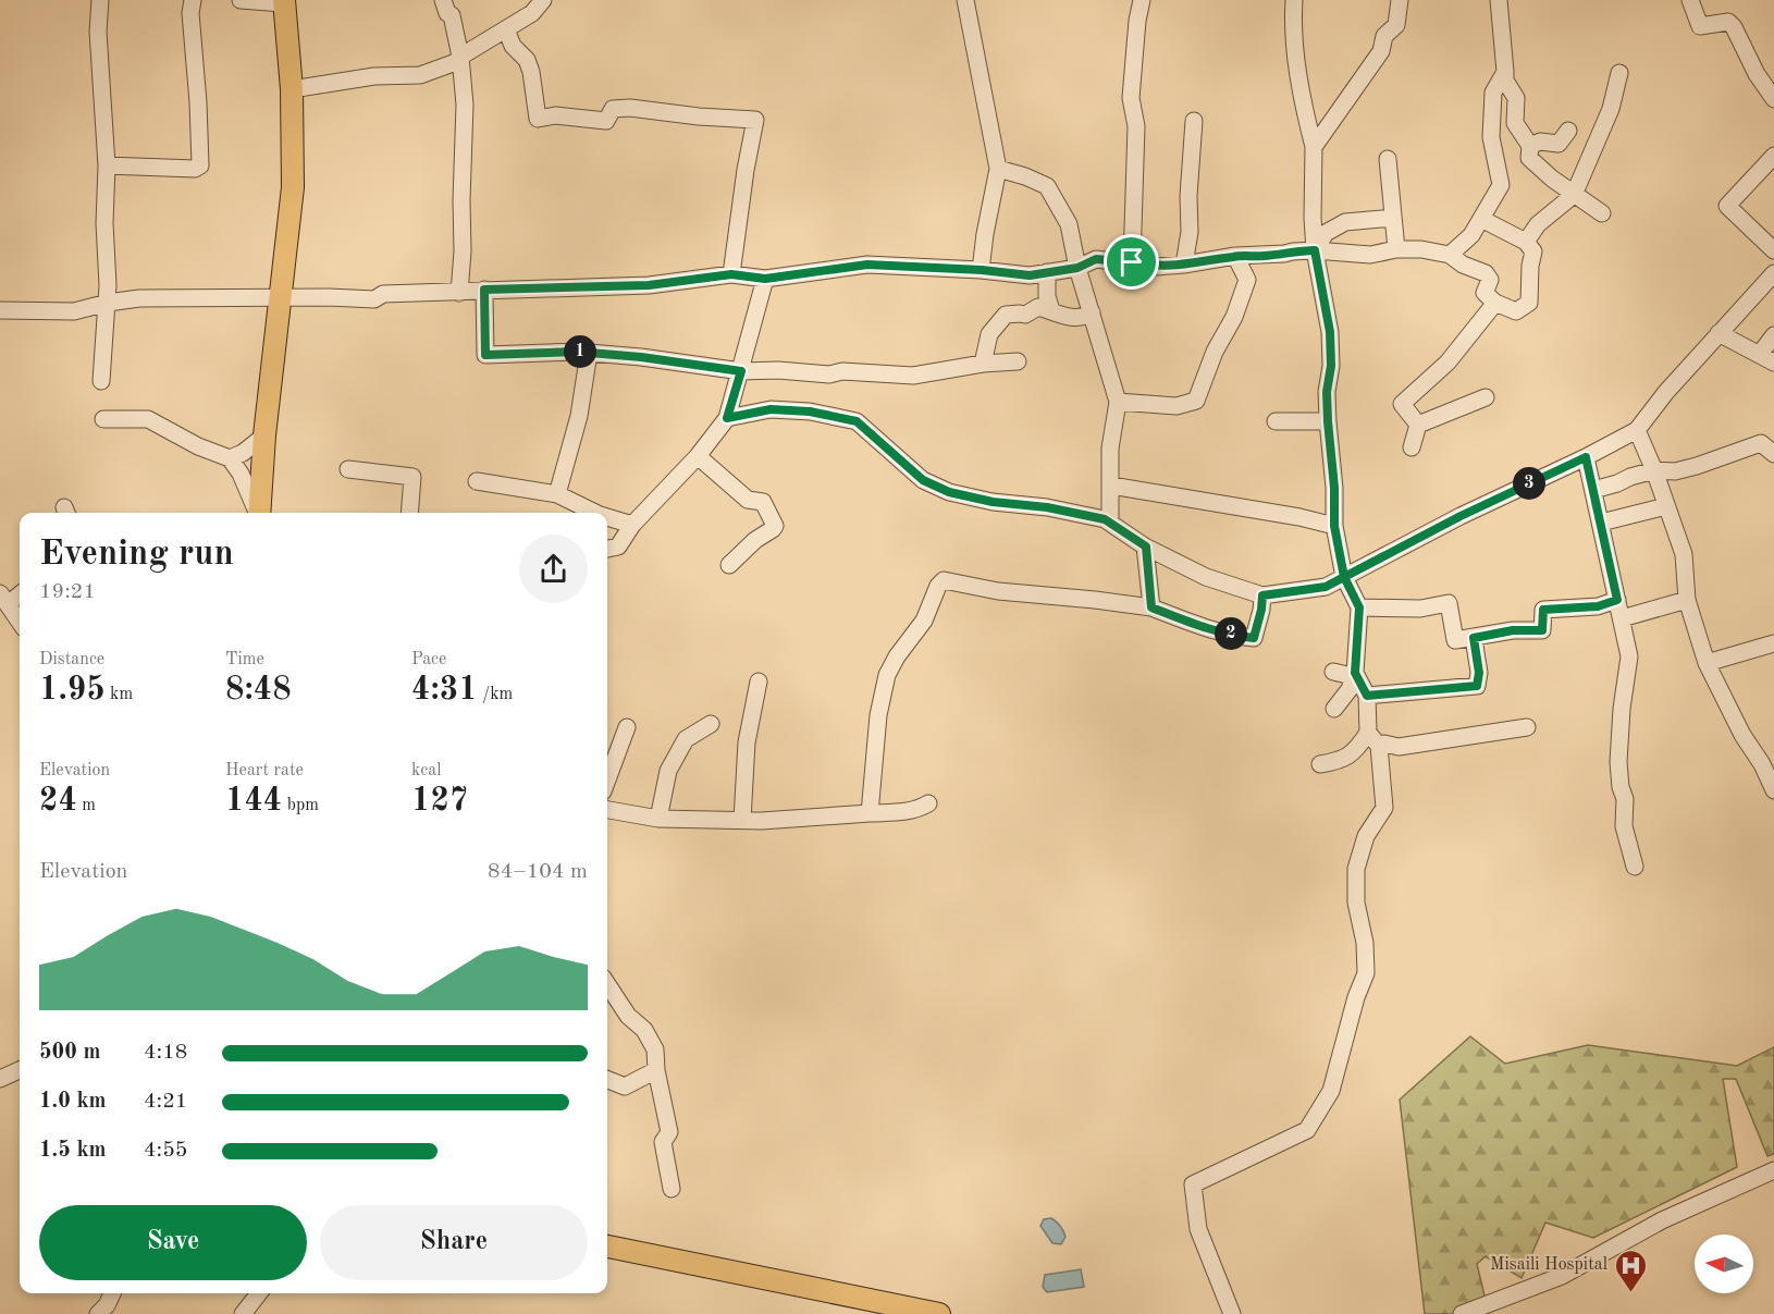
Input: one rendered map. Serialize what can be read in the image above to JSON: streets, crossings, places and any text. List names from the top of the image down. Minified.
{"places":{"hospital":["Misaili Hospital"]},"north":"left","page":{"pins":["1","3","2"],"heading":["Evening run","19:21"],"stats":[["Distance","1.95 km"],["Time","8:48"],["Pace","4:31 /km"],["Elevation","24 m"],["Heart rate","144 bpm"],["kcal","127"]],"chart":["Elevation","84–104 m"],"list":[{"name":"500 m","note":"4:18"},{"name":"1.0 km","note":"4:21"},{"name":"1.5 km","note":"4:55"}],"buttons":["Save","Share"]}}
